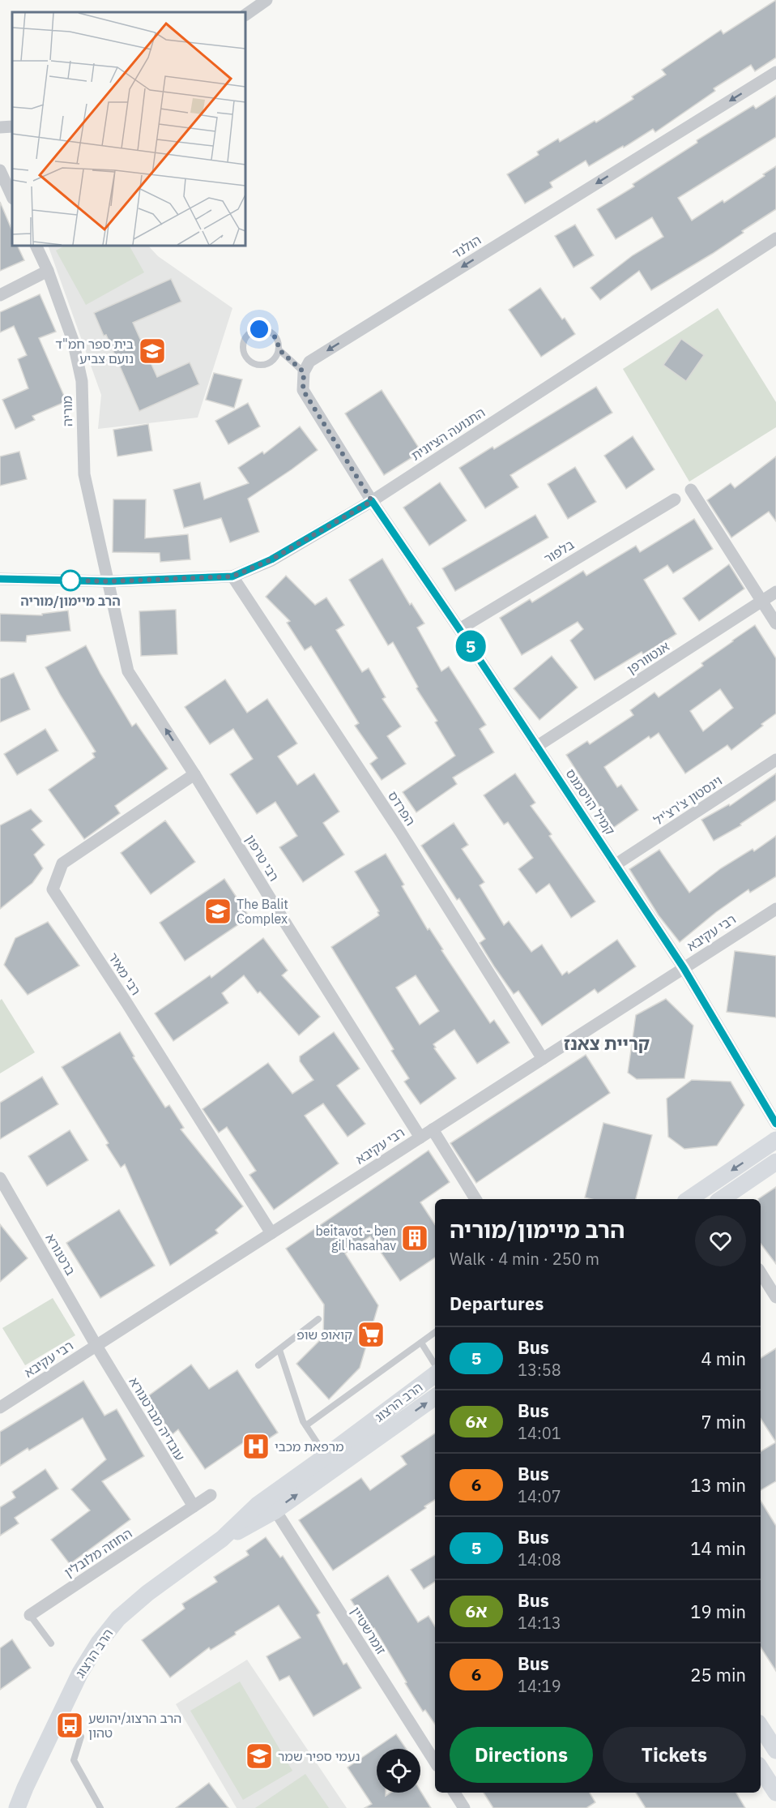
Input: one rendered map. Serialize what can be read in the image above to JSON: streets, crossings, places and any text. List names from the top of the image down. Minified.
{"streets":{"street":["הולנד","מוריה","התנועה הציונית","בלפור","אנטוורפן","וינסטון צ'רצ'יל","קמיל הויסמנס","הפרדס","רבי טרפון","רבי עקיבא","רבי מאיר","ברטנורא","הרב הרצוג","עובדיה מברטנורא","החוזה מלובלין","זומרשטיין"]},"crossings":[["מוריה","התנועה הציונית"],["מוריה","רבי טרפון"],["התנועה הציונית","קמיל הויסמנס"],["התנועה הציונית","הפרדס"],["התנועה הציונית","רבי טרפון"],["בלפור","קמיל הויסמנס"],["אנטוורפן","קמיל הויסמנס"],["וינסטון צ'רצ'יל","קמיל הויסמנס"],["קמיל הויסמנס","רבי עקיבא"],["הפרדס","רבי עקיבא"],["רבי טרפון","רבי עקיבא"],["רבי טרפון","רבי מאיר"],["רבי עקיבא","רבי מאיר"],["רבי עקיבא","ברטנורא"],["רבי עקיבא","עובדיה מברטנורא"],["ברטנורא","עובדיה מברטנורא"],["הרב הרצוג","זומרשטיין"],["עובדיה מברטנורא","החוזה מלובלין"]],"one_way":["הולנד"],"districts":["קריית צאנז"],"places":{"school or university":["בית ספר חמ\"ד נועם צביע","The Balit Complex","נעמי ספיר שמר"],"other":["הרב מיימון/מוריה"],"building":["beitavot - ben gil hasahav"],"supermarket":["קואופ שופ"],"hospital":["מרפאת מכבי"],"bus stop":["הרב הרצוג/יהושע טהון"]},"lines":["bus line 5"],"page":{"on_map":"5","heading":[["הרב מיימון/מוריה","Walk · 4 min · 250 m"],"Departures"],"list":[{"mark":"5","name":"Bus","note":"13:58","value":"4 min"},{"mark":"6א","name":"Bus","note":"14:01","value":"7 min"},{"mark":"6","name":"Bus","note":"14:07","value":"13 min"},{"mark":"5","name":"Bus","note":"14:08","value":"14 min"},{"mark":"6א","name":"Bus","note":"14:13","value":"19 min"},{"mark":"6","name":"Bus","note":"14:19","value":"25 min"}],"buttons":["Directions","Tickets"]}}
